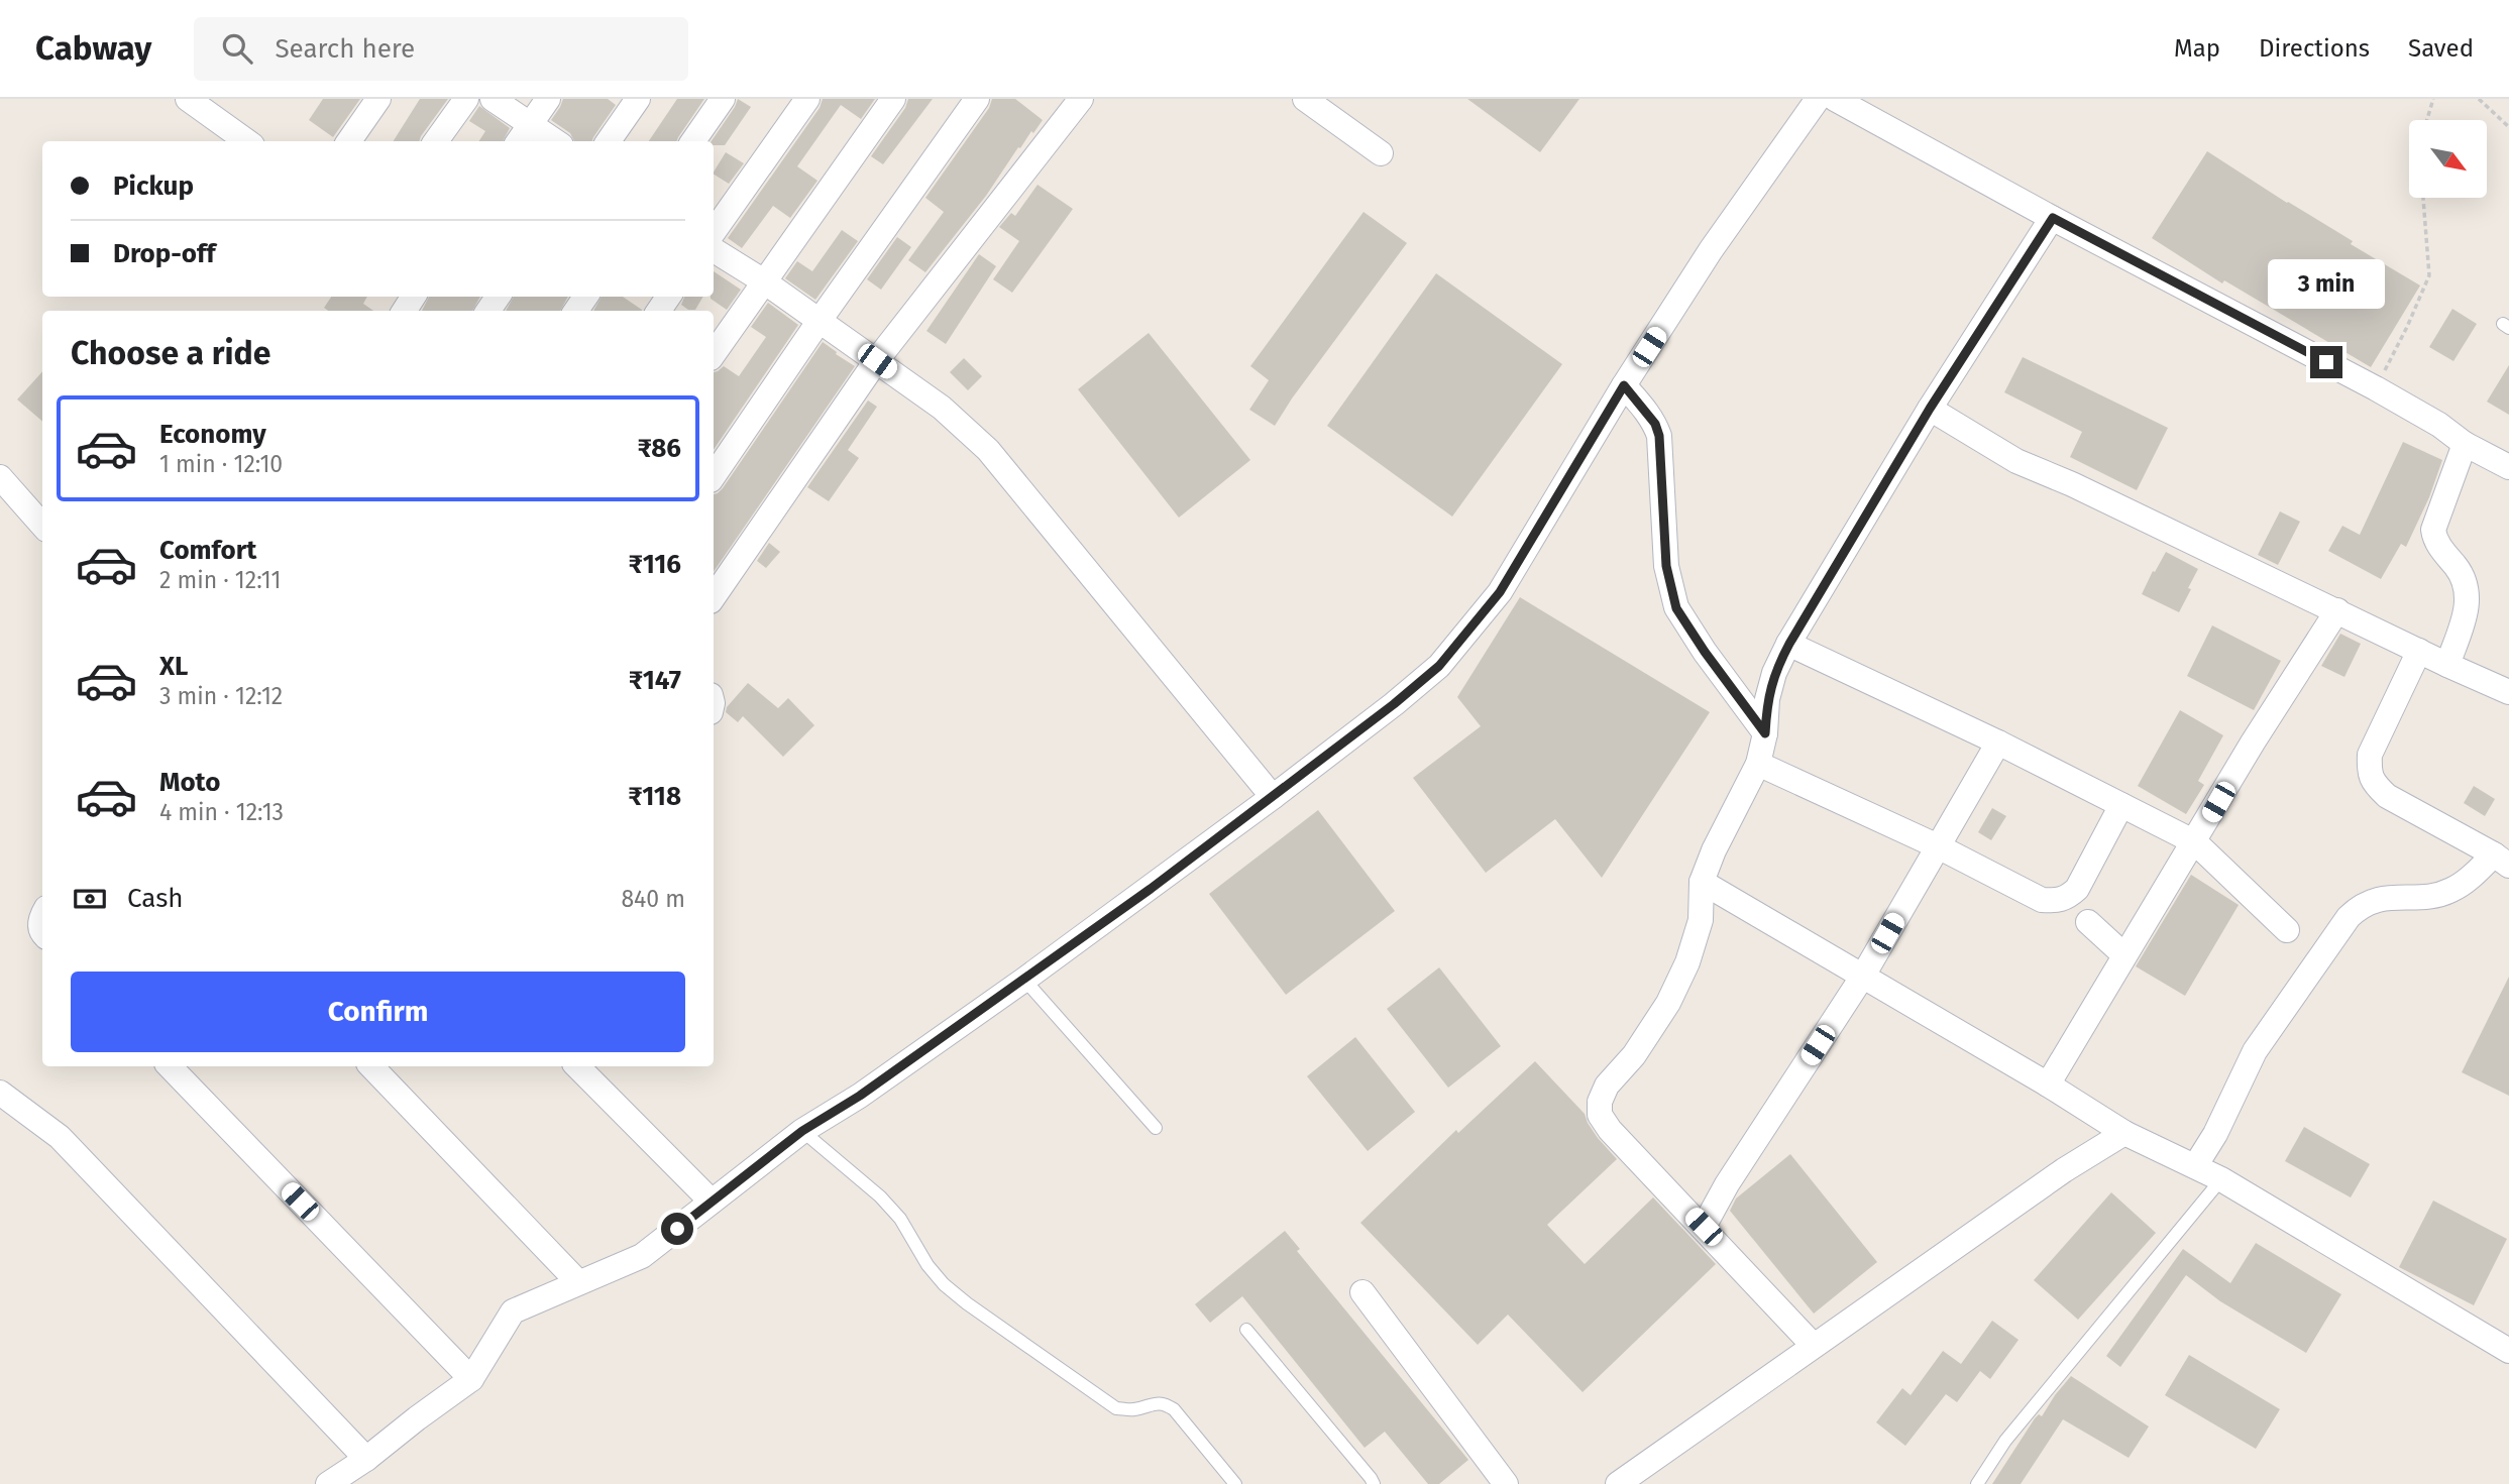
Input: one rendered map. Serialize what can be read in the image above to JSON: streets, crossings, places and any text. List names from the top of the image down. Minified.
{"north":"bottom right","page":{"header":"Cabway","search":"Search here","nav":["Map","Directions","Saved"],"banner":["Pickup","Drop-off"],"bubble":"3 min","heading":"Choose a ride","list":[{"name":"Economy","note":"1 min · 12:10","value":"₹86"},{"name":"Comfort","note":"2 min · 12:11","value":"₹116"},{"name":"XL","note":"3 min · 12:12","value":"₹147"},{"name":"Moto","note":"4 min · 12:13","value":"₹118"}],"pay":["Cash","840 m"],"buttons":"Confirm"}}
